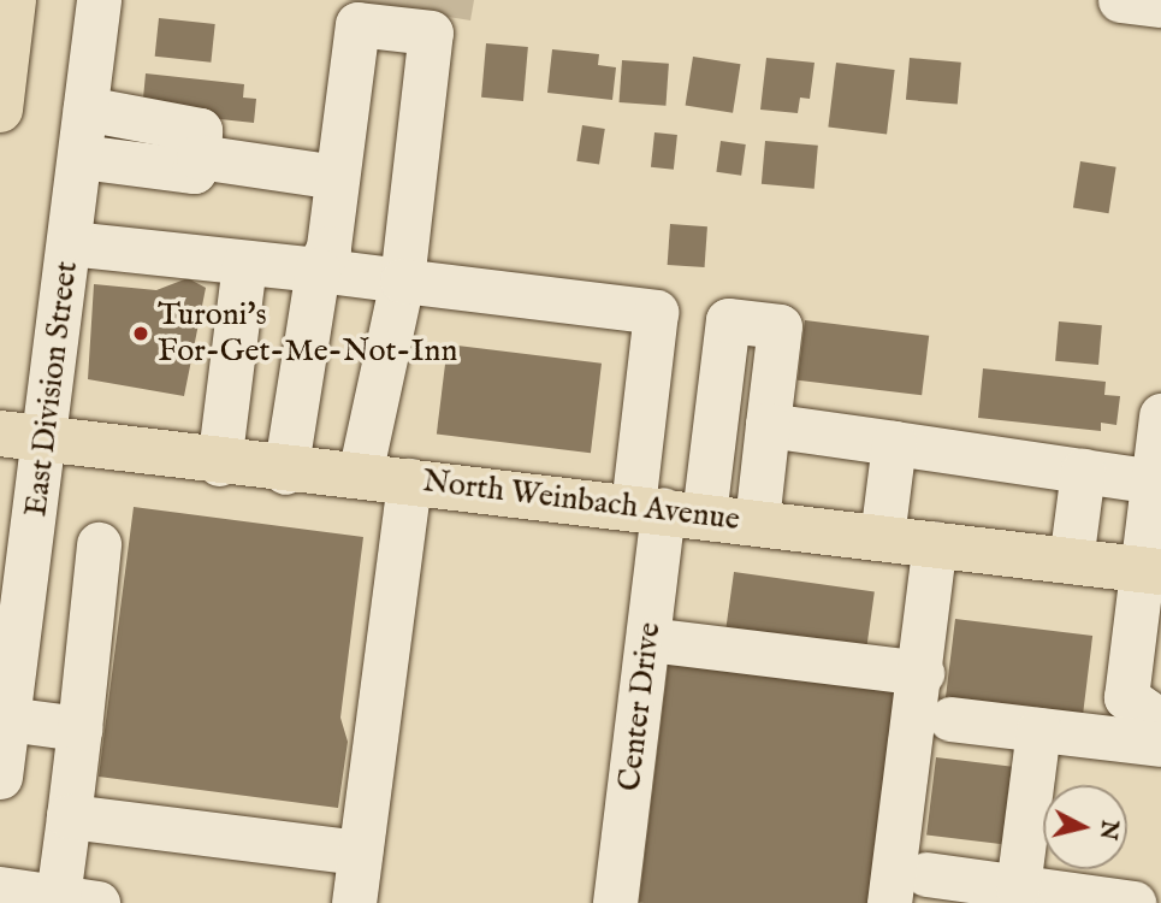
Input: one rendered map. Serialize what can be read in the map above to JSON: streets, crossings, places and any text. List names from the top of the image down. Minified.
{"streets":{"main road":["North Weinbach Avenue"],"street":["East Division Street","Center Drive"]},"crossings":[["East Division Street","North Weinbach Avenue"],["North Weinbach Avenue","Center Drive"]],"places":["Turoni's For-Get-Me-Not-Inn"],"north":"right"}
